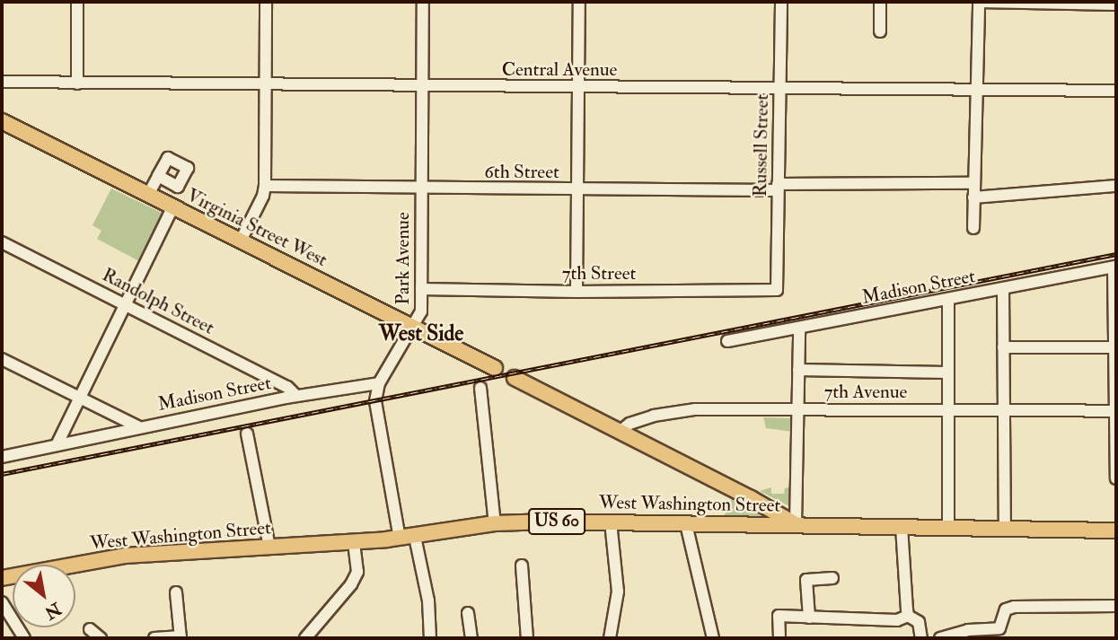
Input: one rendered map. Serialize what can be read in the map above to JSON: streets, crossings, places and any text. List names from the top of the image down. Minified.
{"streets":{"main road":["Virginia Street West","West Washington Street","US 60"],"street":["Central Avenue","Russell Street","6th Street","Park Avenue","7th Street","Madison Street","Randolph Street","7th Avenue"]},"crossings":[["Central Avenue","Russell Street"],["Central Avenue","Park Avenue"],["Russell Street","6th Street"],["Russell Street","7th Street"],["6th Street","Park Avenue"],["Virginia Street West","Park Avenue"],["Park Avenue","7th Street"],["Park Avenue","Madison Street"],["Park Avenue","West Washington Street"],["Madison Street","Randolph Street"]],"districts":["West Side"],"north":"bottom right"}
